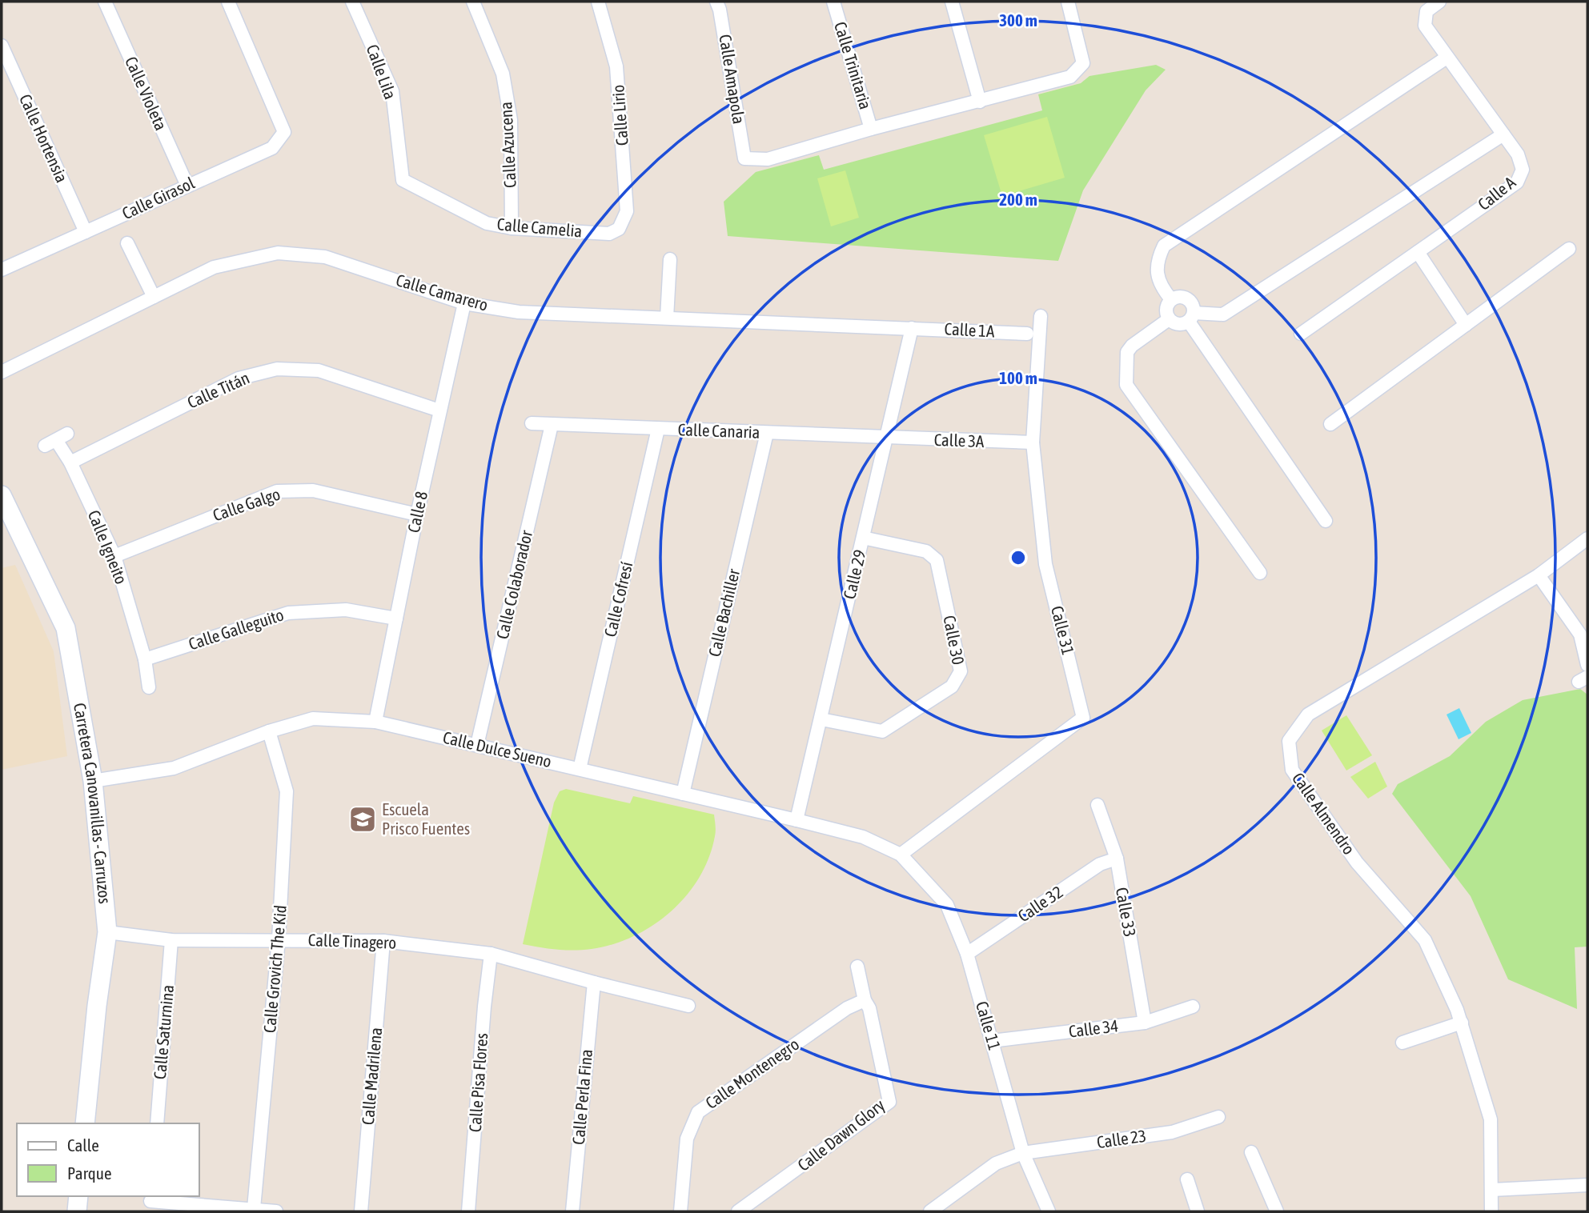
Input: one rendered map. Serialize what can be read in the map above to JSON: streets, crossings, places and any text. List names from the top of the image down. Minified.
{"streets":{"street":["Calle Trinitaria","Calle Lila","Calle Amapola","Calle Violeta","Calle Lirio","Calle Hortensia","Calle Azucena","Calle A","Calle Girasol","Calle Camelia","Calle Camarero","Calle 1A","Calle Titán","Calle Canaria","Calle 3A","Calle Galgo","Calle 8","Calle Igneito","Calle 29","Calle Colaborador","Calle Cofresí","Calle Bachiller","Calle Galleguito","Calle 31","Calle 30","Calle Dulce Sueno","Carretera Canovanillas - Carruzos","Calle Almendro","Calle 32","Calle 33","Calle Tinagero","Calle Grovich The Kid","Calle 11","Calle 34","Calle Saturnina","Calle Montenegro","Calle Madrilena","Calle Pisa Flores","Calle Perla Fina","Calle Dawn Glory","Calle 23"]},"crossings":[["Calle Trinitaria","Calle Amapola"],["Calle Lila","Calle Camelia"],["Calle Violeta","Calle Girasol"],["Calle Lirio","Calle Camelia"],["Calle Hortensia","Calle Girasol"],["Calle Azucena","Calle Camelia"],["Calle Camarero","Calle 1A"],["Calle Camarero","Calle 8"],["Calle Camarero","Calle 29"],["Calle 1A","Calle 29"],["Calle Titán","Calle 8"],["Calle Titán","Calle Igneito"],["Calle Canaria","Calle 3A"],["Calle Canaria","Calle 29"],["Calle Canaria","Calle Colaborador"],["Calle Canaria","Calle Cofresí"],["Calle Canaria","Calle Bachiller"],["Calle 3A","Calle 29"],["Calle 3A","Calle 31"],["Calle Galgo","Calle 8"],["Calle Galgo","Calle Igneito"],["Calle 8","Calle Galleguito"],["Calle 8","Calle Dulce Sueno"],["Calle Igneito","Calle Galleguito"],["Calle 29","Calle 30"],["Calle 29","Calle Dulce Sueno"],["Calle Colaborador","Calle Dulce Sueno"],["Calle Cofresí","Calle Dulce Sueno"],["Calle Bachiller","Calle Dulce Sueno"],["Calle 31","Calle Dulce Sueno"],["Calle 31","Calle 11"],["Calle Dulce Sueno","Carretera Canovanillas - Carruzos"],["Calle Dulce Sueno","Calle Grovich The Kid"],["Calle Dulce Sueno","Calle 11"],["Carretera Canovanillas - Carruzos","Calle Tinagero"],["Calle 32","Calle 33"],["Calle 32","Calle 11"],["Calle 33","Calle 34"],["Calle Tinagero","Calle Grovich The Kid"],["Calle Tinagero","Calle Saturnina"],["Calle Tinagero","Calle Madrilena"],["Calle Tinagero","Calle Pisa Flores"],["Calle Tinagero","Calle Perla Fina"],["Calle 11","Calle 34"],["Calle 11","Calle 23"],["Calle Montenegro","Calle Dawn Glory"]],"places":{"school or university":["Escuela Prisco Fuentes"]},"legend":["Calle","Parque"],"rings":["300 m","200 m","100 m"]}
